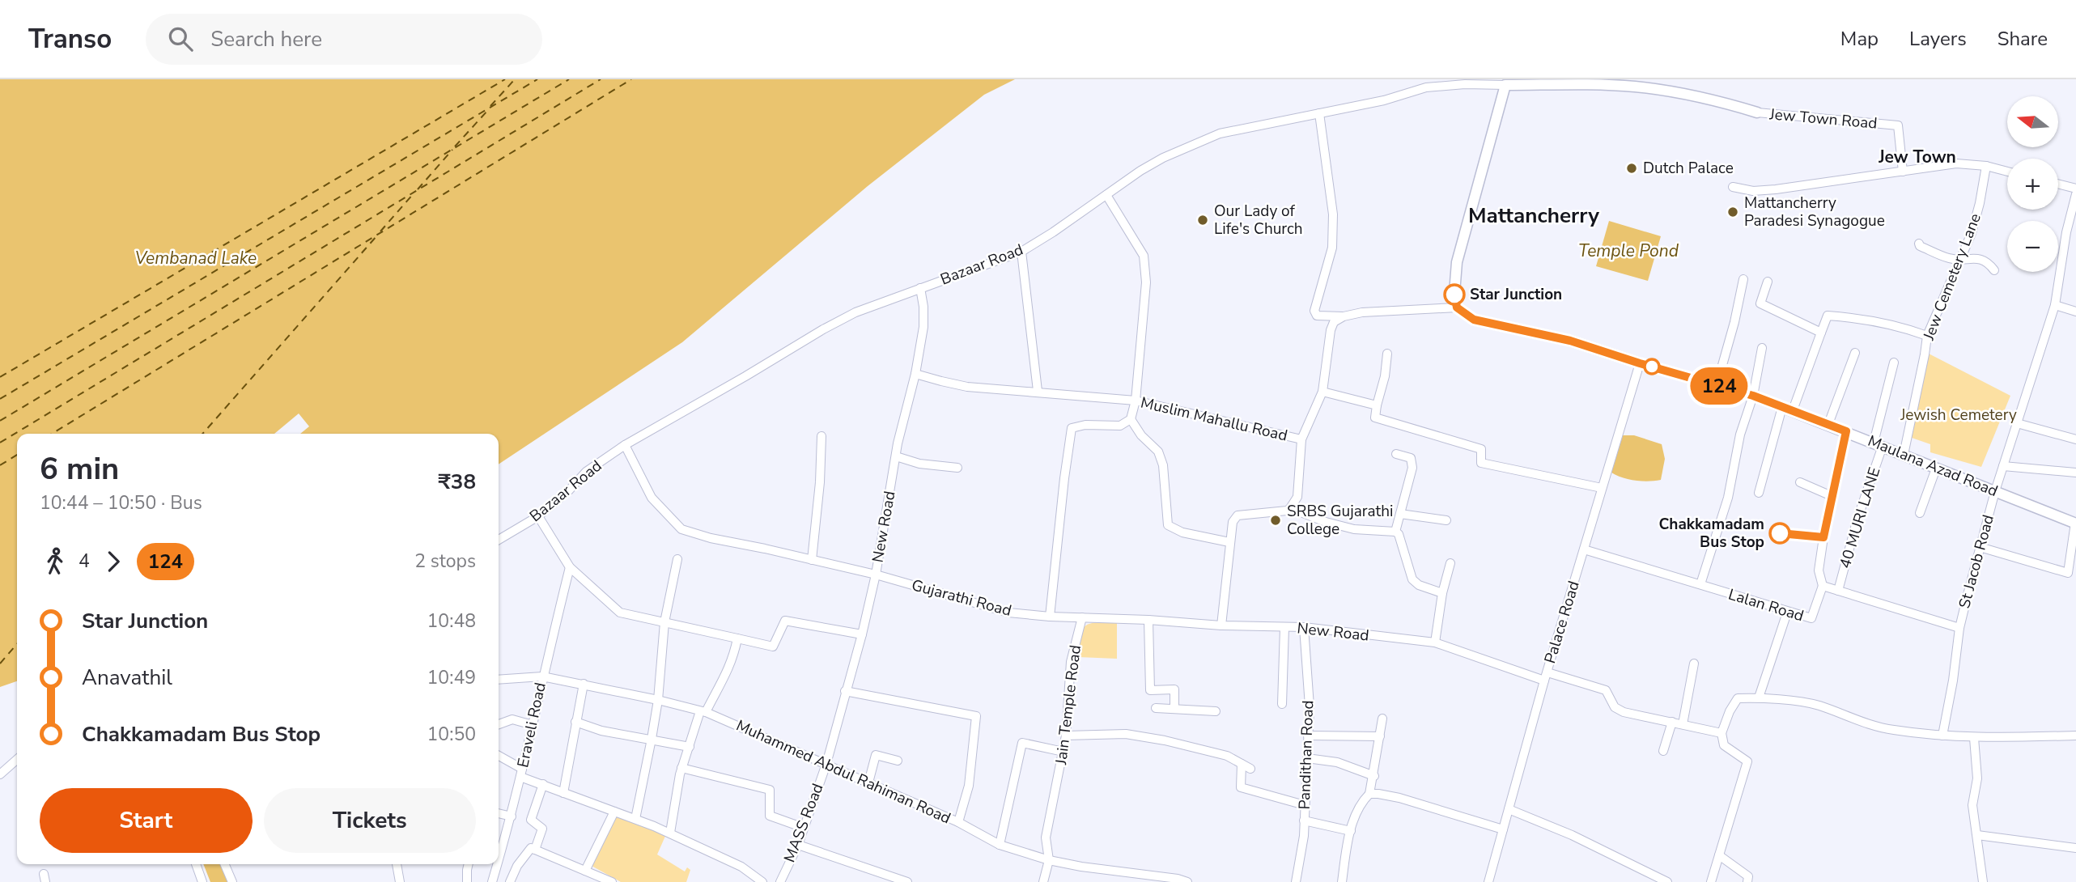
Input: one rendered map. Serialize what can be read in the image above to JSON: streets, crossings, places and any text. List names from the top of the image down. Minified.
{"streets":{"main road":["Maulana Azad Road"],"street":["Jew Town Road","Bazaar Road","Jew Cemetery Lane","Muslim Mahallu Road","40 MURI LANE","New Road","St Jacob Road","Gujarathi Road","Lalan Road","Palace Road","Jain Temple Road","Eraveli Road","Pandithan Road","Muhammed Abdul Rahiman Road","MASS Road"]},"crossings":[["Bazaar Road","New Road"],["Bazaar Road","Gujarathi Road"],["Jew Cemetery Lane","Maulana Azad Road"],["Muslim Mahallu Road","New Road"],["Maulana Azad Road","40 MURI LANE"],["Maulana Azad Road","St Jacob Road"],["Maulana Azad Road","Palace Road"],["New Road","Gujarathi Road"],["New Road","Palace Road"],["New Road","Jain Temple Road"],["New Road","Pandithan Road"],["New Road","Muhammed Abdul Rahiman Road"],["New Road","MASS Road"],["Gujarathi Road","Jain Temple Road"],["Lalan Road","Palace Road"],["Jain Temple Road","Muhammed Abdul Rahiman Road"],["Eraveli Road","Muhammed Abdul Rahiman Road"],["Muhammed Abdul Rahiman Road","MASS Road"]],"districts":["Jew Town","Mattancherry"],"water":["Temple Pond","Vembanad Lake"],"parks":["Jewish Cemetery"],"places":["Dutch Palace","Mattancherry Paradesi Synagogue","Our Lady of Life's Church","Star Junction","SRBS Gujarathi College","Chakkamadam Bus Stop"],"lines":["bus line 124"],"north":"left","page":{"header":"Transo","search":"Search here","nav":["Map","Layers","Share"],"on_map":"124","map_buttons":["+","−"],"heading":["6 min","10:44 – 10:50 · Bus","₹38"],"legs":["4","124","2 stops"],"list":[{"name":"Star Junction","value":"10:48"},{"name":"Anavathil","value":"10:49"},{"name":"Chakkamadam Bus Stop","value":"10:50"}],"buttons":["Start","Tickets"]}}
